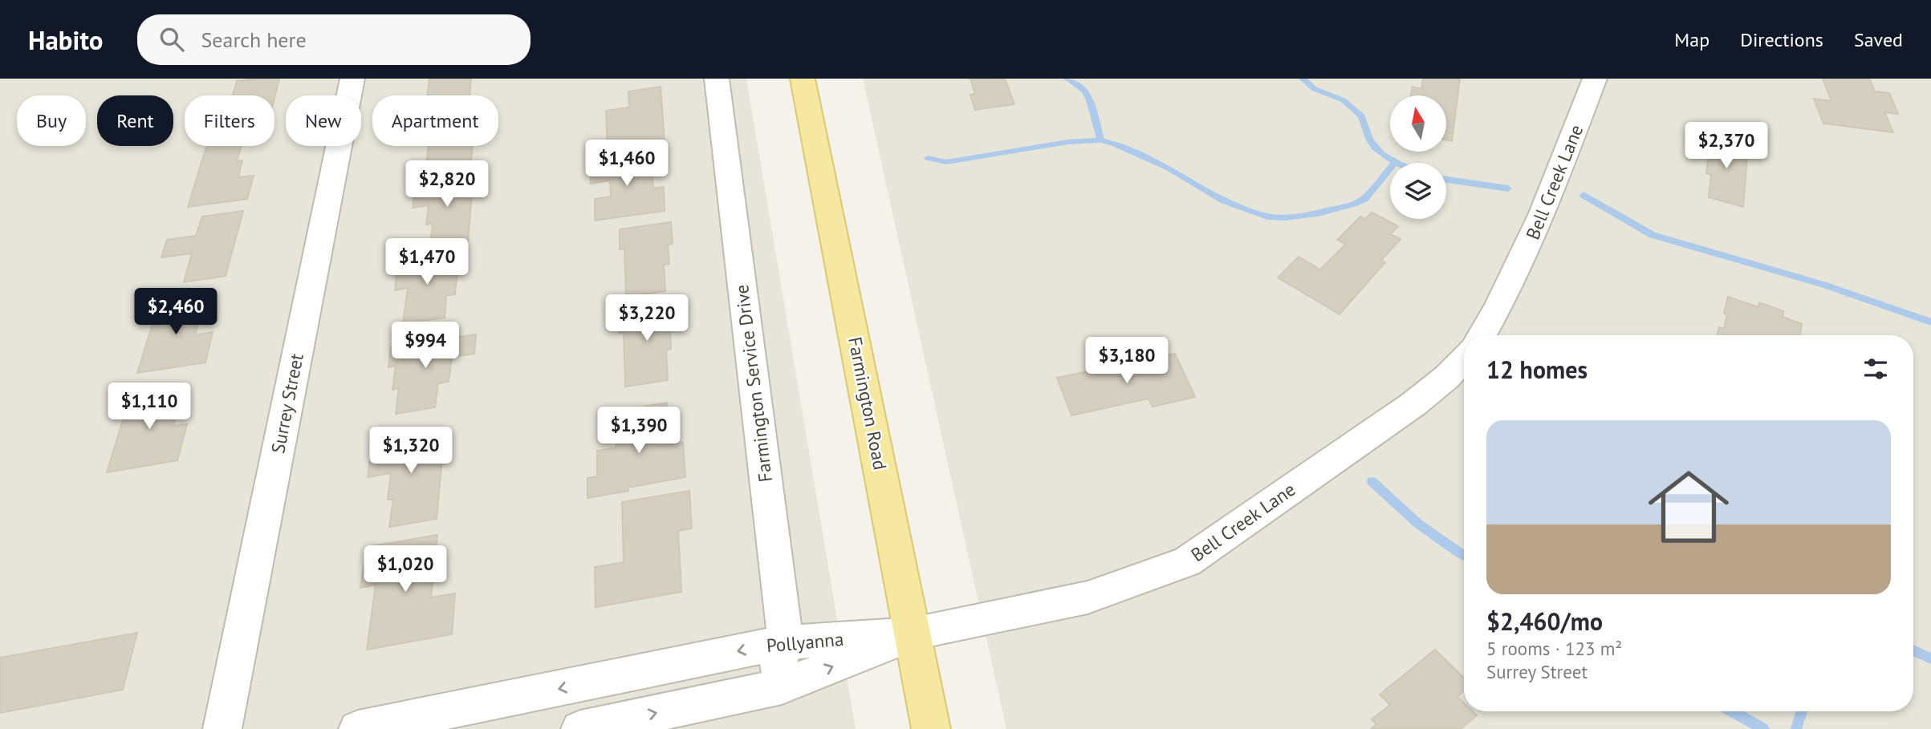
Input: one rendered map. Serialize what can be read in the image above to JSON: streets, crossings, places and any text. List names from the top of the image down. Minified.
{"streets":{"main road":["Farmington Road"],"street":["Bell Creek Lane","Farmington Service Drive","Surrey Street","Pollyanna"]},"crossings":[["Bell Creek Lane","Farmington Road"],["Bell Creek Lane","Pollyanna"],["Farmington Service Drive","Pollyanna"],["Farmington Road","Pollyanna"]],"north":"top","page":{"header":"Habito","search":"Search here","nav":["Map","Directions","Saved"],"chip":["Buy","Rent","Filters","New","Apartment"],"price":["$2,370","$1,460","$2,820","$1,470","$2,460","$3,220","$994","$3,180","$1,110","$1,390","$1,320","$1,020"],"heading":"12 homes","list":[{"name":"$2,460/mo","note":"5 rooms · 123 m² · Surrey Street"}]}}
